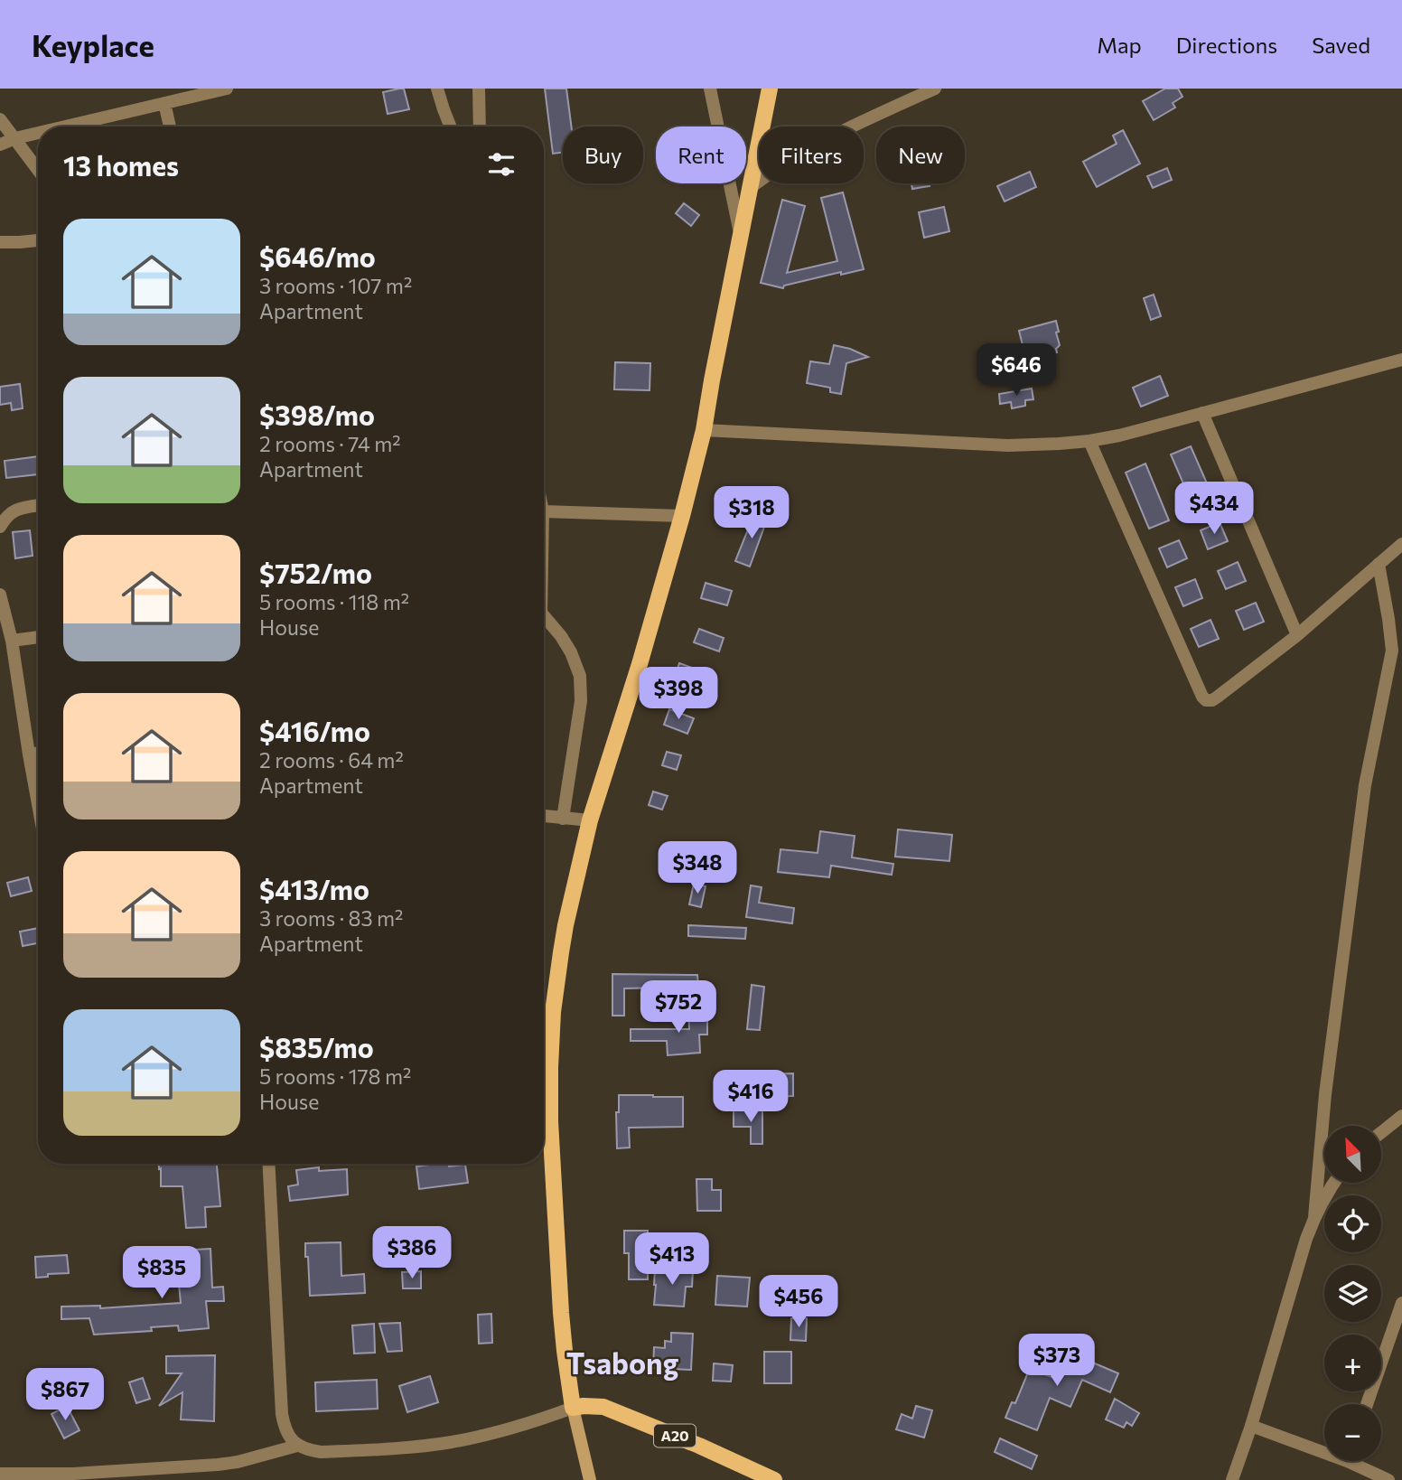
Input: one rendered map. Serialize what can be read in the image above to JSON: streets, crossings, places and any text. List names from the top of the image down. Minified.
{"streets":{"main road":["A20"]},"districts":["Tsabong"],"north":"top left","page":{"header":"Keyplace","nav":["Map","Directions","Saved"],"chip":["Buy","Rent","Filters","New"],"heading":"13 homes","list":[{"name":"$646/mo","note":"3 rooms · 107 m² · Apartment"},{"name":"$398/mo","note":"2 rooms · 74 m² · Apartment"},{"name":"$752/mo","note":"5 rooms · 118 m² · House"},{"name":"$416/mo","note":"2 rooms · 64 m² · Apartment"},{"name":"$413/mo","note":"3 rooms · 83 m² · Apartment"},{"name":"$835/mo","note":"5 rooms · 178 m² · House"}],"price":["$646","$434","$318","$398","$348","$752","$416","$386","$413","$835","$456","$373","$867"],"map_buttons":["+","−"]}}
